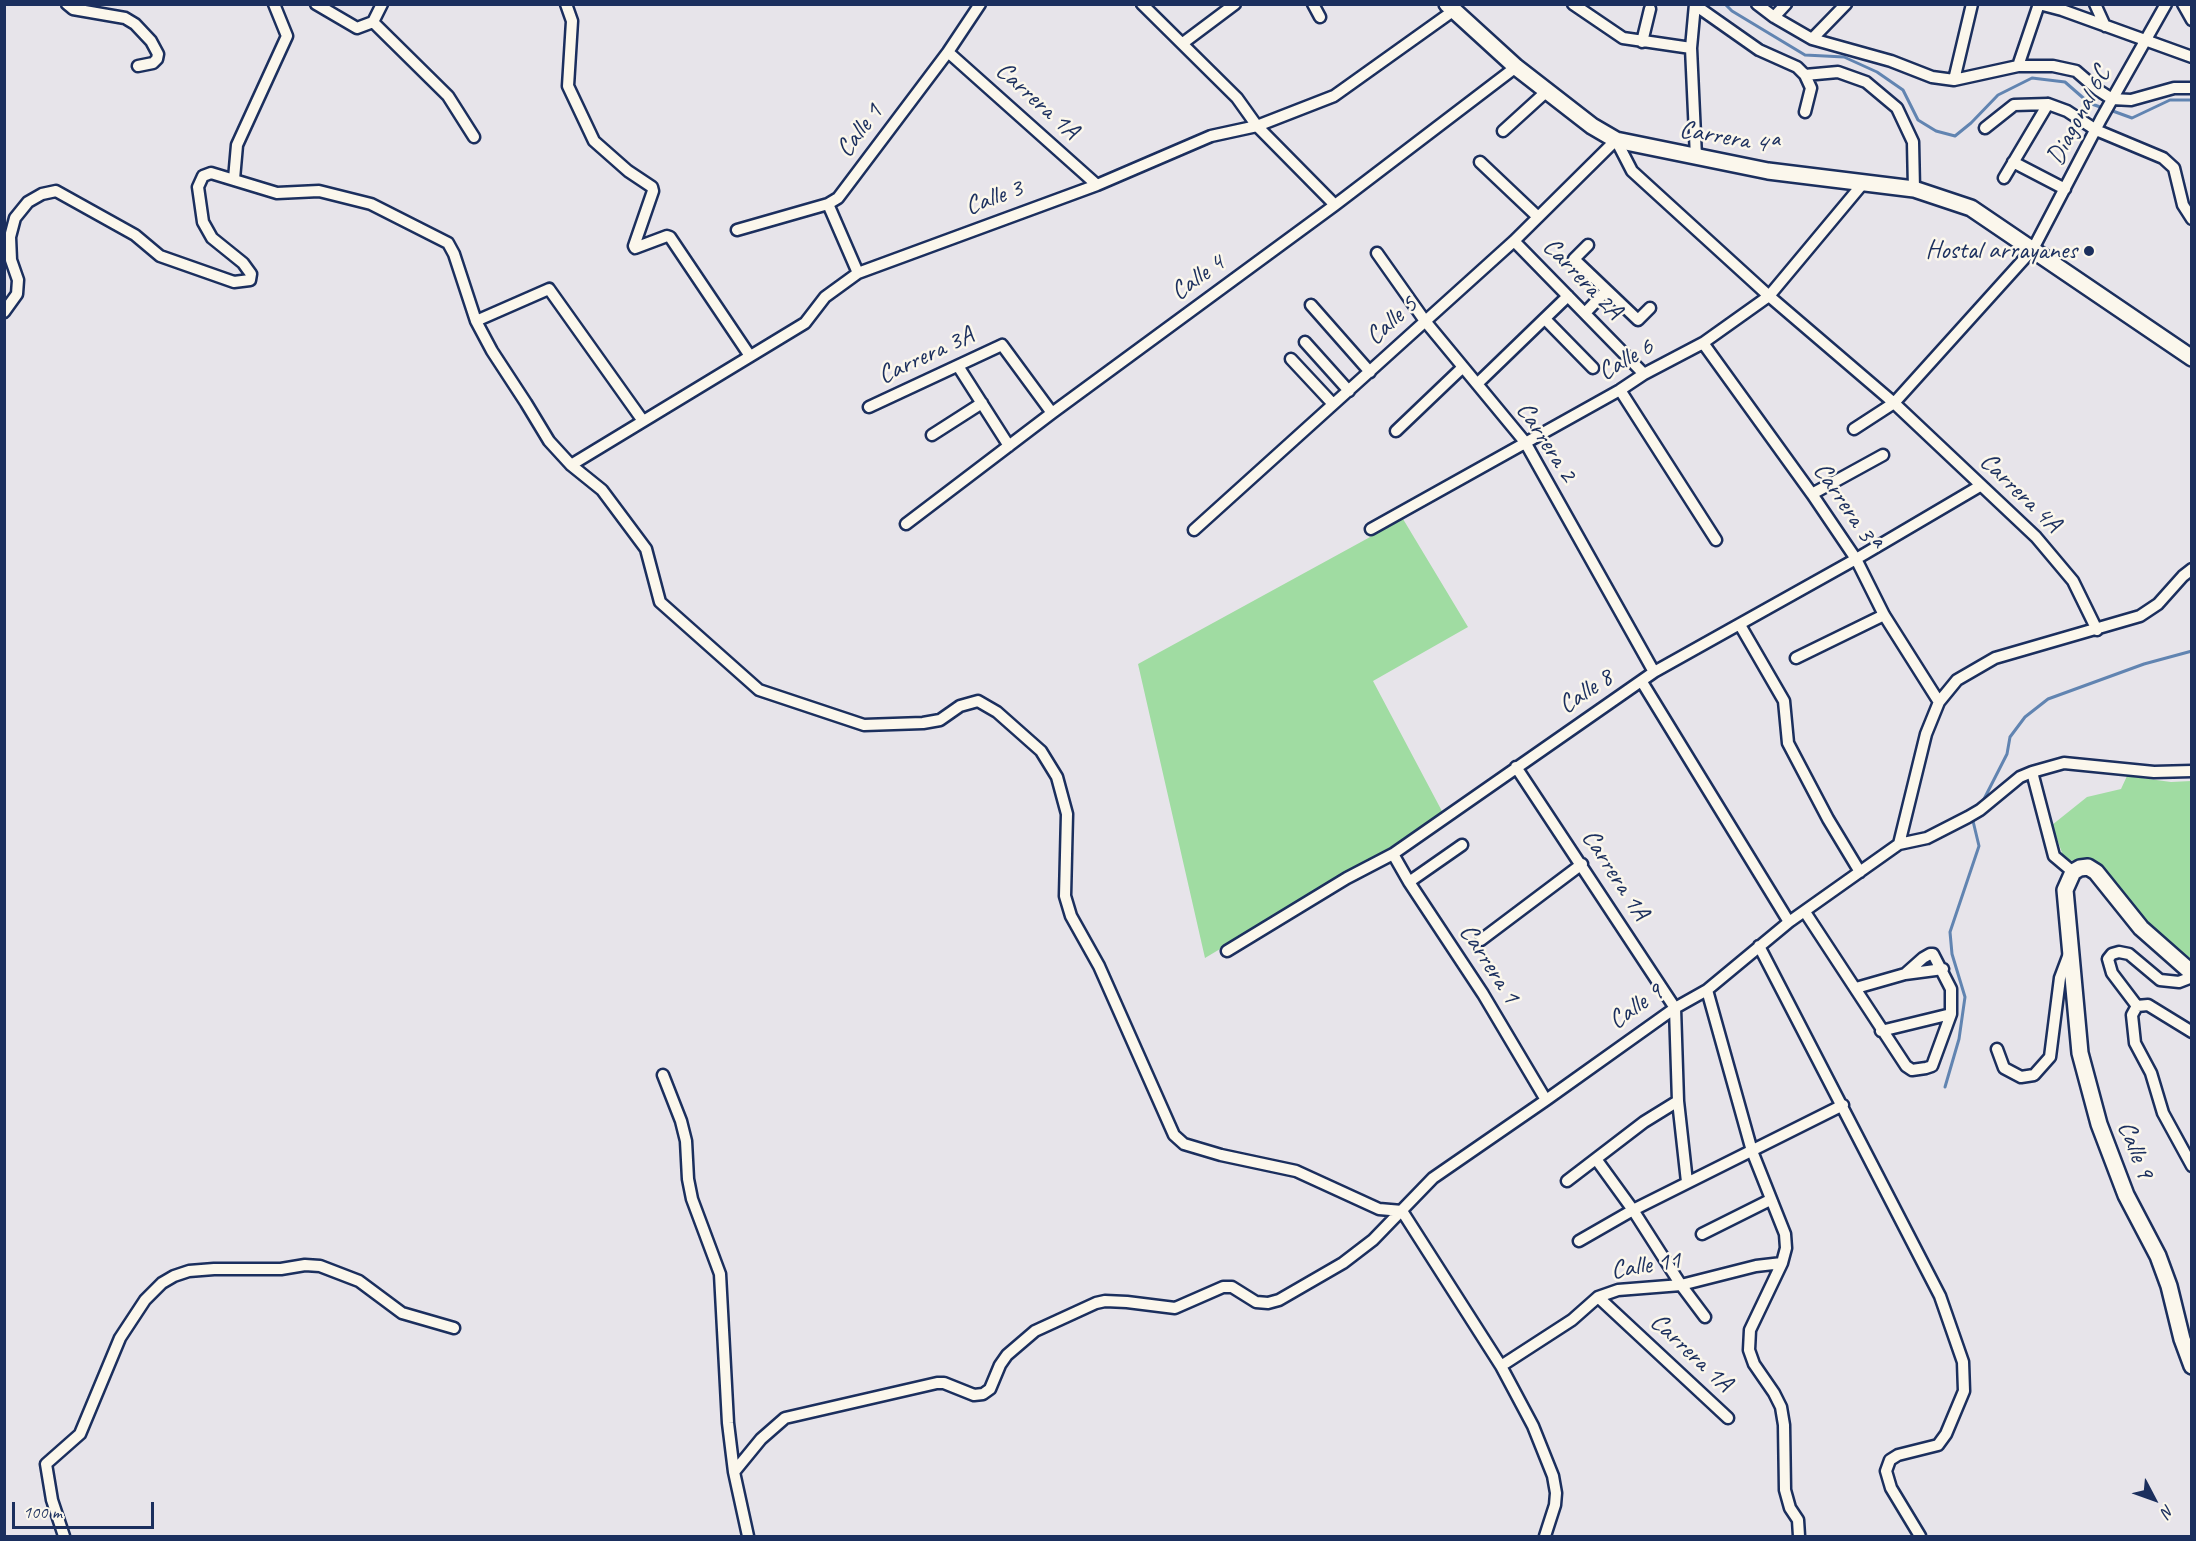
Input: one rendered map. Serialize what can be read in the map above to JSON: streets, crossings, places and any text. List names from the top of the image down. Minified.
{"streets":{"street":["Carrera 1A","Diagonal 6C","Calle 1","Carrera 4ª","Calle 3","Calle 4","Carrera 2A","Calle 5","Carrera 3A","Calle 6","Carrera 2","Carrera 4A","Carrera 3ª","Calle 8","Carrera 1","Calle 9","Calle 11"]},"crossings":[["Carrera 1A","Calle 1"],["Carrera 1A","Calle 3"],["Carrera 1A","Calle 8"],["Carrera 1A","Calle 9"],["Carrera 1A","Calle 11"],["Diagonal 6C","Carrera 4ª"],["Diagonal 6C","Carrera 4A"],["Carrera 4ª","Calle 3"],["Carrera 4ª","Calle 4"],["Carrera 4ª","Calle 5"],["Carrera 4ª","Calle 6"],["Carrera 4ª","Carrera 4A"],["Calle 4","Carrera 3A"],["Carrera 2A","Calle 5"],["Carrera 2A","Calle 6"],["Calle 5","Carrera 2"],["Calle 5","Carrera 4A"],["Calle 6","Carrera 2"],["Calle 6","Carrera 4A"],["Calle 6","Carrera 3ª"],["Carrera 2","Calle 8"],["Carrera 4A","Calle 8"],["Carrera 3ª","Calle 8"],["Calle 8","Carrera 1"],["Carrera 1","Calle 9"]],"places":["Hostal arrayanes"],"scale_bar":"100 m","north":"bottom right"}
